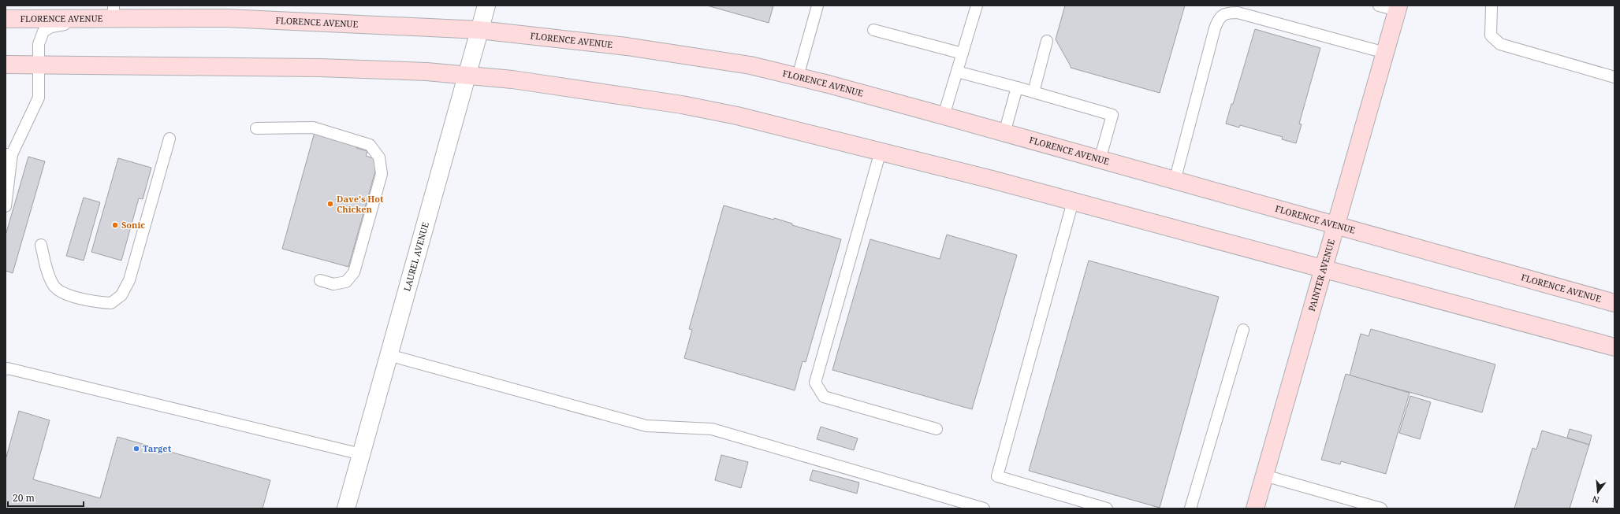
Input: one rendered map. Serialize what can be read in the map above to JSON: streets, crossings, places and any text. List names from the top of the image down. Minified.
{"streets":{"main road":["FLORENCE AVENUE","PAINTER AVENUE"],"street":["LAUREL AVENUE"]},"crossings":[["FLORENCE AVENUE","LAUREL AVENUE"],["FLORENCE AVENUE","PAINTER AVENUE"]],"places":["Dave's Hot Chicken","Sonic","Target"],"scale_bar":"20 m","north":"bottom"}
